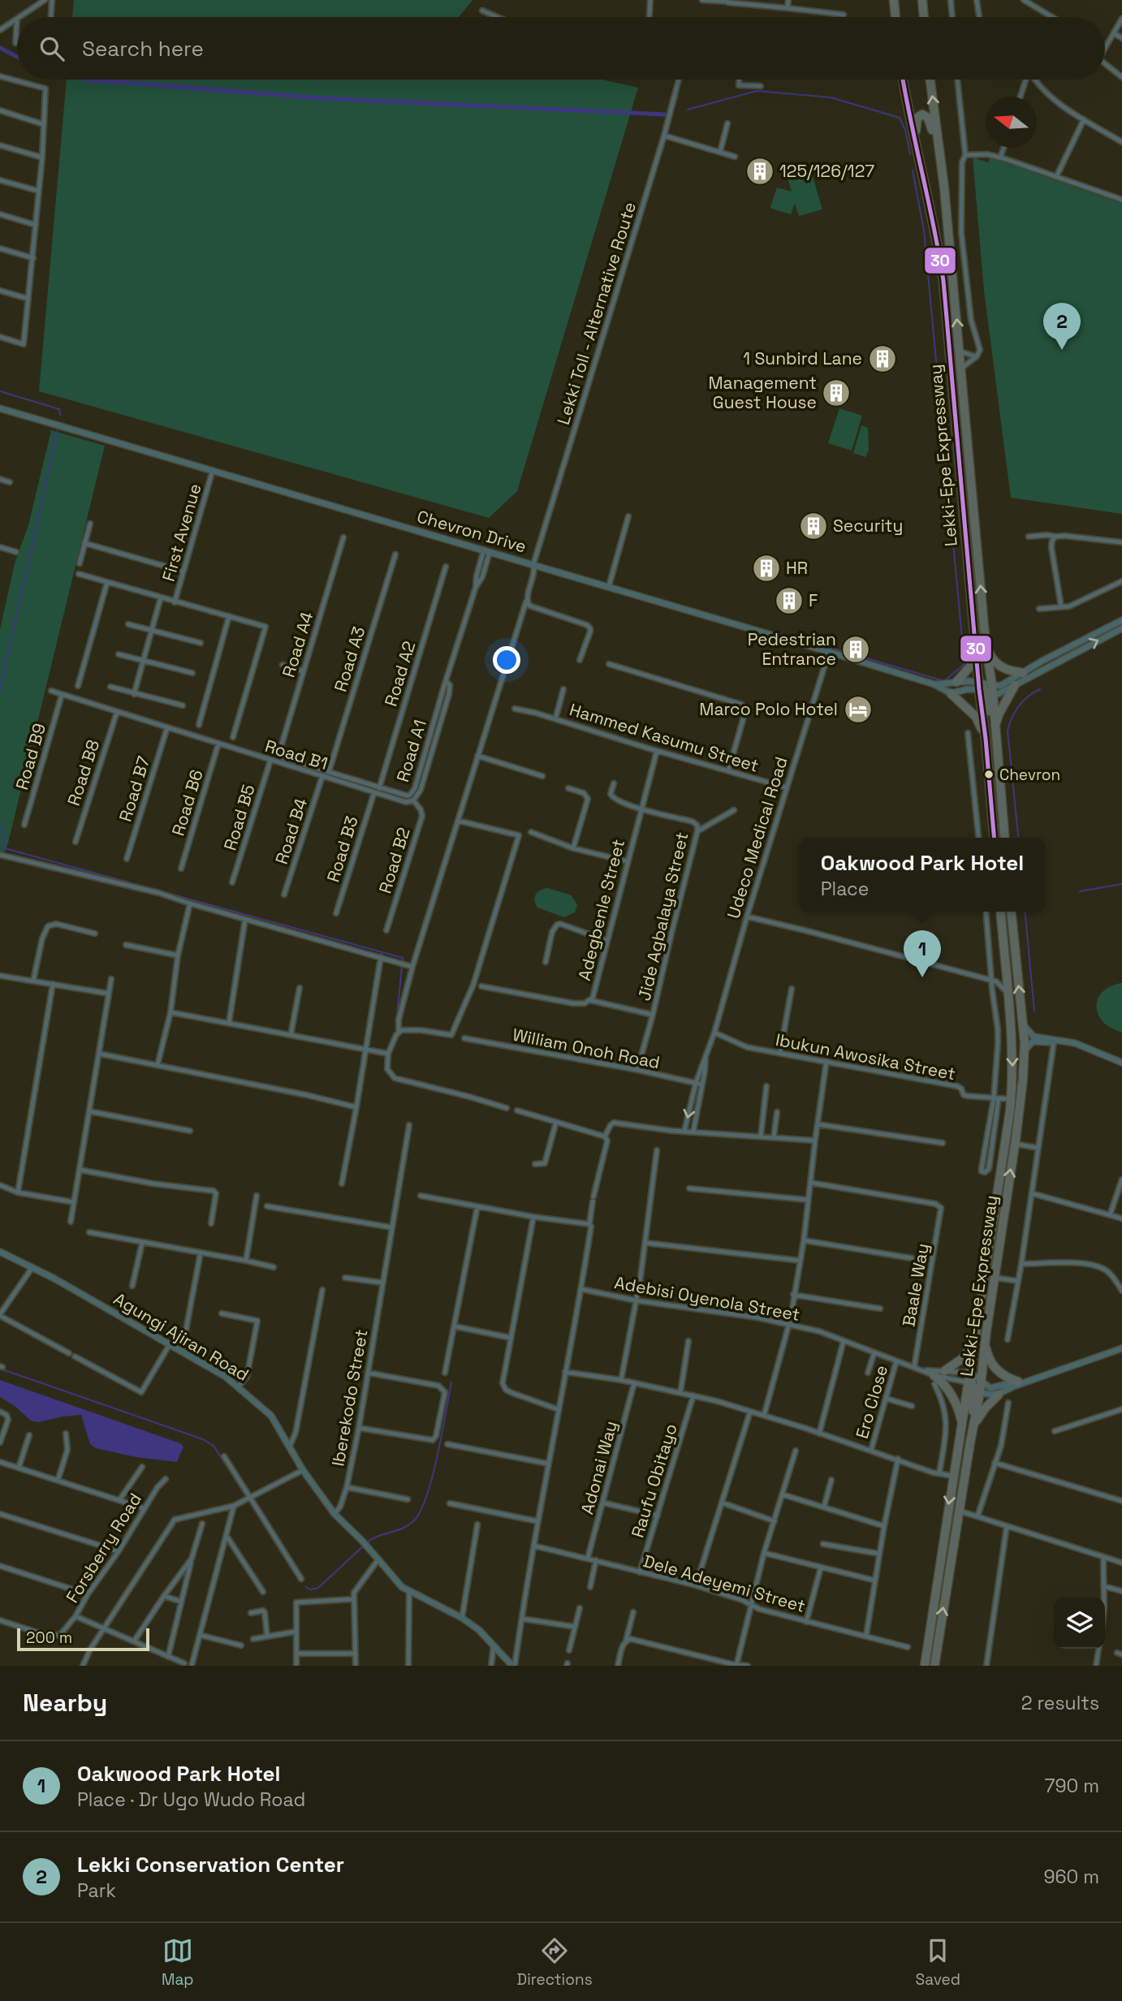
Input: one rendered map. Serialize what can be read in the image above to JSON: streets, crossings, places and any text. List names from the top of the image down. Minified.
{"streets":{"highway":["Lekki-Epe Expressway"],"street":["Lekki Toll - Alternative Route","Chevron Drive","First Avenue","Road A4","Road A3","Road A2","Hammed Kasumu Street","Road A1","Road B1","Road B9","Road B8","Road B7","Road B6","Road B5","Road B4","Udeco Medical Road","Road B3","Road B2","Adegbenle Street","Jide Agbalaya Street","William Onoh Road","Ibukun Awosika Street","Baale Way","Adebisi Oyenola Street","Agungi Ajiran Road","Iberekodo Street","Ero Close","Adonai Way","Raufu Obitayo","Forsberry Road","Dele Adeyemi Street"]},"crossings":[["Lekki Toll - Alternative Route","Chevron Drive"],["Lekki-Epe Expressway","Chevron Drive"],["Lekki-Epe Expressway","Ibukun Awosika Street"],["Chevron Drive","First Avenue"],["Chevron Drive","Road A1"],["Chevron Drive","Udeco Medical Road"],["Road A4","Road A1"],["Road A3","Road A1"],["Road A2","Road A1"],["Hammed Kasumu Street","Udeco Medical Road"],["Hammed Kasumu Street","Adegbenle Street"],["Road B1","Road B9"],["Road B1","Road B8"],["Road B1","Road B7"],["Road B1","Road B6"],["Road B1","Road B5"],["Road B1","Road B4"],["Road B1","Road B3"],["Road B1","Road B2"],["Udeco Medical Road","Ibukun Awosika Street"],["Adegbenle Street","Jide Agbalaya Street"],["Jide Agbalaya Street","William Onoh Road"],["Baale Way","Adebisi Oyenola Street"],["Adebisi Oyenola Street","Ero Close"],["Agungi Ajiran Road","Iberekodo Street"],["Adonai Way","Dele Adeyemi Street"],["Raufu Obitayo","Dele Adeyemi Street"]],"places":{"building":["125/126/127","1 Sunbird Lane","Management Guest House","Security","HR","F","Pedestrian Entrance"],"hotel":["Marco Polo Hotel"],"other":["Chevron"]},"lines":["transit line 30"],"scale_bar":"200 m","north":"left","page":{"search":"Search here","pins":["2","1"],"popup":["Oakwood Park Hotel","Place"],"scale":"200 m","heading":["Nearby","2 results"],"list":[{"mark":"1","name":"Oakwood Park Hotel","note":"Place · Dr Ugo Wudo Road","value":"790 m"},{"mark":"2","name":"Lekki Conservation Center","note":"Park","value":"960 m"}],"nav":["Map","Directions","Saved"]}}
